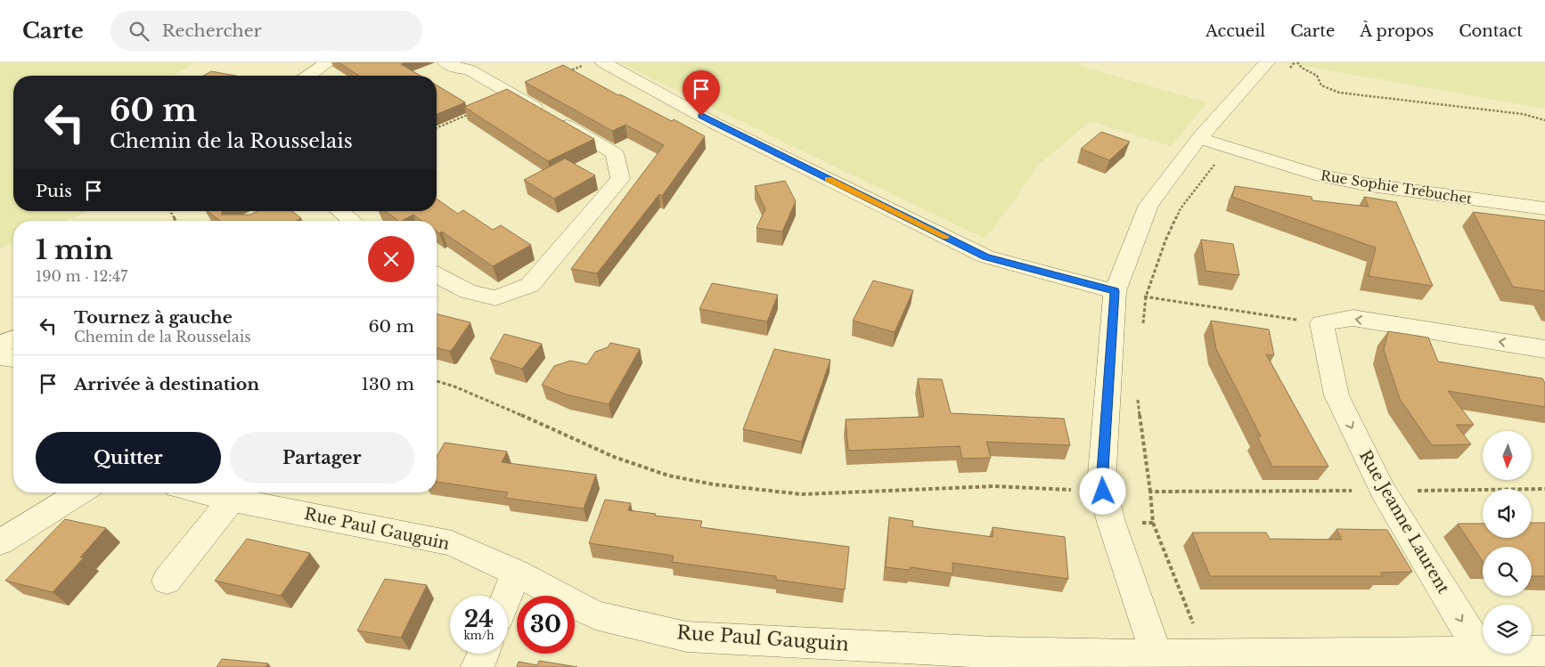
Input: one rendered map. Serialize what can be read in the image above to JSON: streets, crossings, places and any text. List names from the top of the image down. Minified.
{"streets":{"street":["Rue Sophie Trébuchet","Rue Jeanne Laurent","Rue Paul Gauguin"]},"crossings":[["Rue Jeanne Laurent","Rue Paul Gauguin"]],"one_way":["Rue Jeanne Laurent"],"north":"bottom","page":{"header":"Carte","search":"Rechercher","nav":["Accueil","Carte","À propos","Contact"],"turn":["60 m","Chemin de la Rousselais"],"then":"Puis","heading":["1 min","190 m · 12:47"],"list":[{"name":"Tournez à gauche","note":"Chemin de la Rousselais","value":"60 m"},{"name":"Arrivée à destination","value":"130 m"}],"buttons":["Quitter","Partager"],"speed":"24 km/h","limit":"30"}}
